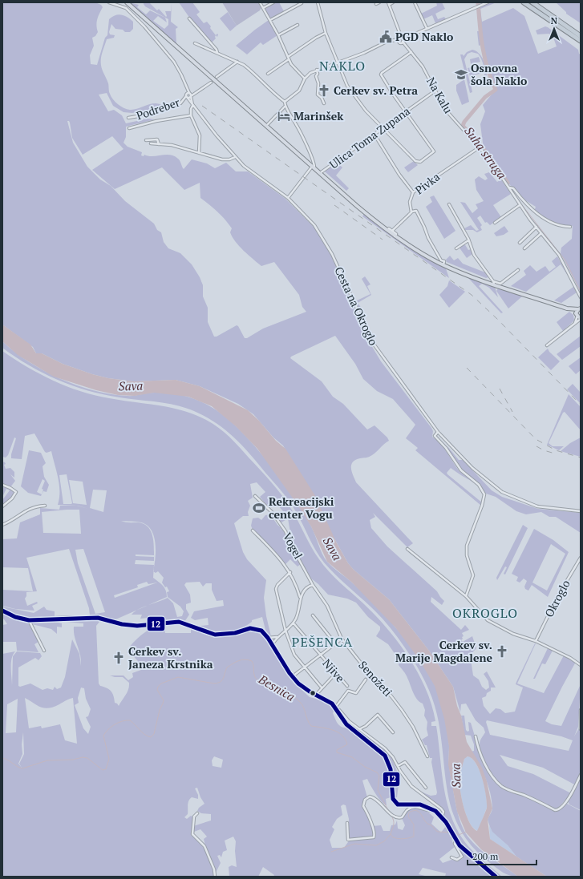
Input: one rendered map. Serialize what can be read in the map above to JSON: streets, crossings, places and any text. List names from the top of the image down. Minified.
{"streets":{"street":["Na Kalu","Podreber","Ulica Toma Zupana","Pivka","Cesta na Okroglo","Vogel","Okroglo","Njive","Senožeti"]},"crossings":[["Na Kalu","Ulica Toma Zupana"],["Na Kalu","Pivka"],["Podreber","Cesta na Okroglo"],["Vogel","Senožeti"],["Njive","Senožeti"]],"districts":["NAKLO","OKROGLO","PEŠENCA"],"water":["Suha struga","Sava","Besnica"],"places":{"public building":["PGD Naklo"],"school or university":["Osnovna šola Naklo"],"church":["Cerkev sv. Petra","Cerkev sv. Marije Magdalene","Cerkev sv. Janeza Krstnika"],"hotel":["Marinšek"],"sports":["Rekreacijski center Vogu"]},"lines":["transit line 12"],"scale_bar":"200 m","north":"top"}
